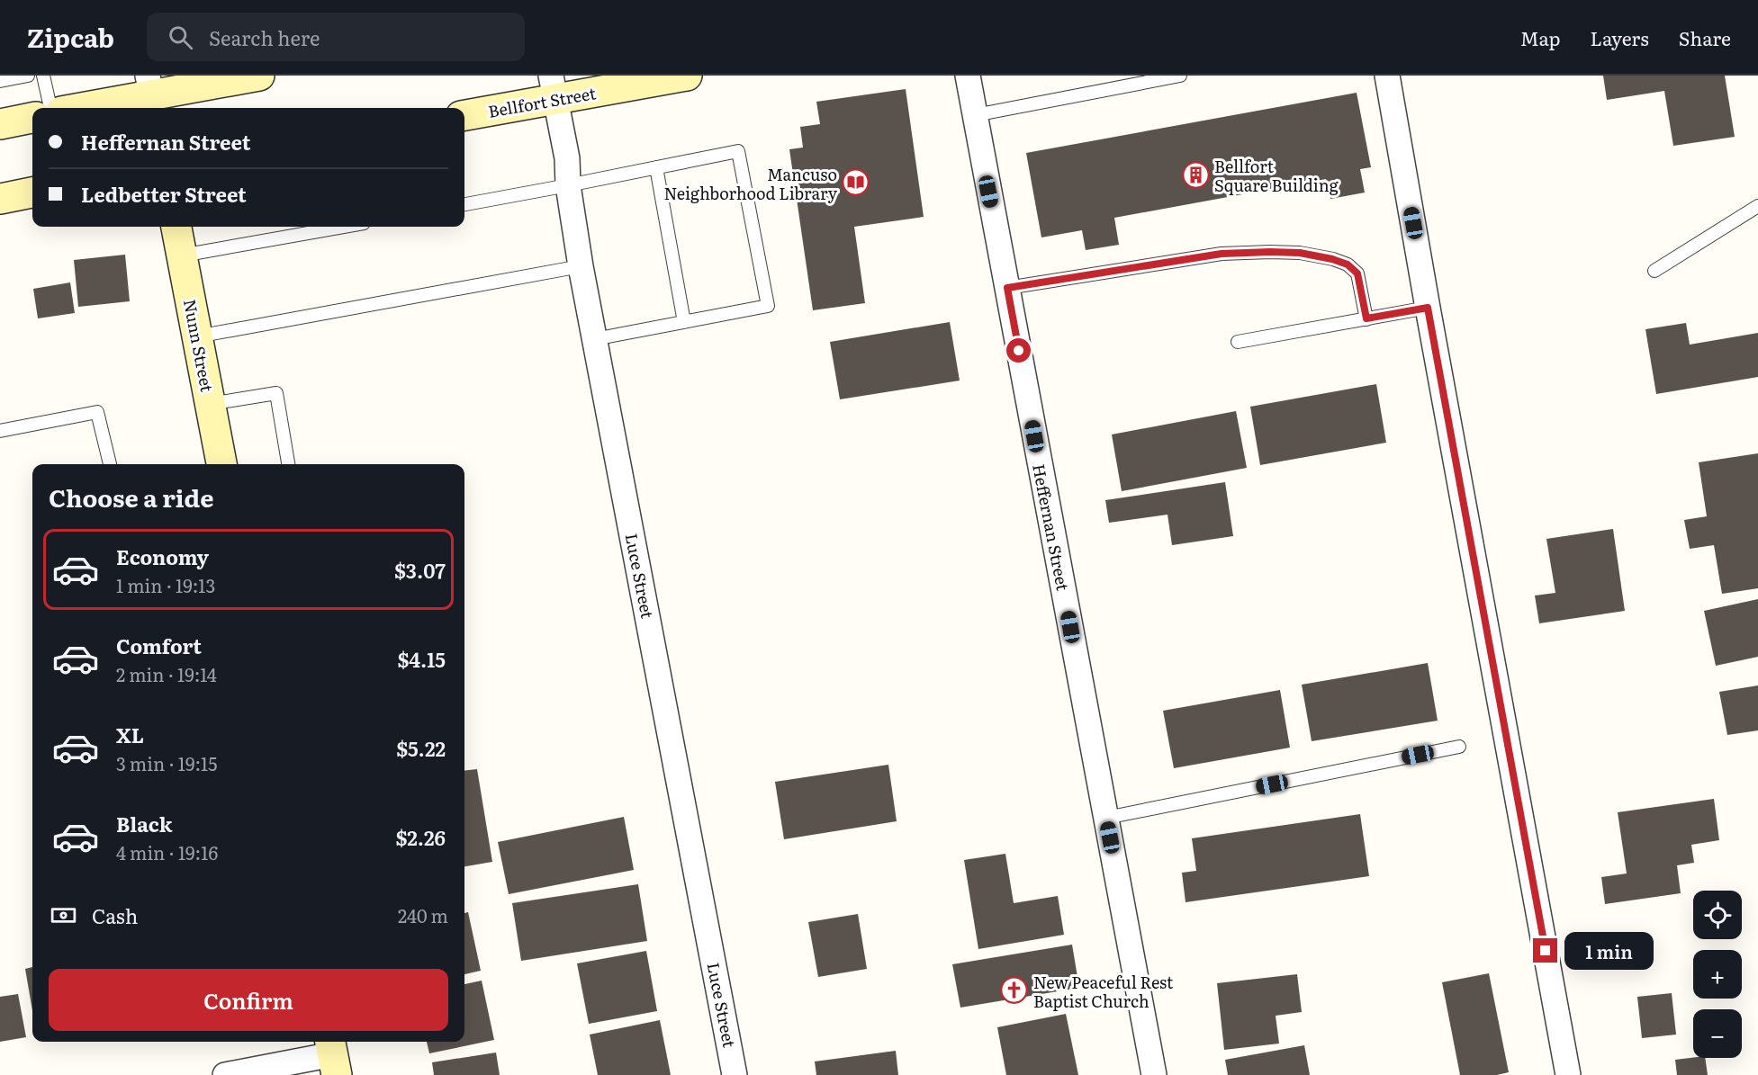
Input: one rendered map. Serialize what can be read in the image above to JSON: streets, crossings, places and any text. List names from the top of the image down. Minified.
{"streets":{"main road":["Bellfort Street","Nunn Street"],"street":["Heffernan Street","Luce Street"]},"crossings":[["Bellfort Street","Luce Street"]],"places":{"building":["Bellfort Square Building"],"library":["Mancuso Neighborhood Library"],"church":["New Peaceful Rest Baptist Church"]},"page":{"header":"Zipcab","search":"Search here","nav":["Map","Layers","Share"],"banner":["Heffernan Street","Ledbetter Street"],"heading":"Choose a ride","list":[{"name":"Economy","note":"1 min · 19:13","value":"$3.07"},{"name":"Comfort","note":"2 min · 19:14","value":"$4.15"},{"name":"XL","note":"3 min · 19:15","value":"$5.22"},{"name":"Black","note":"4 min · 19:16","value":"$2.26"}],"pay":["Cash","240 m"],"map_buttons":["+","−"],"bubble":"1 min","buttons":"Confirm"}}
